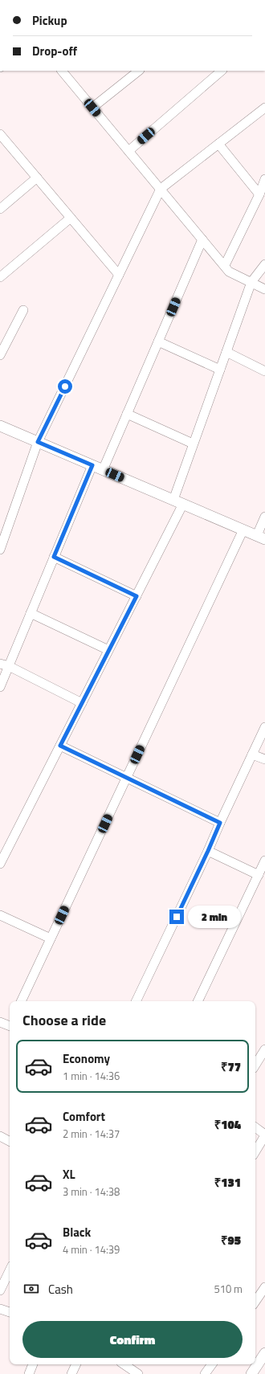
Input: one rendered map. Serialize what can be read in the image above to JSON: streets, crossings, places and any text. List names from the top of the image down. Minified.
{"page":{"banner":["Pickup","Drop-off"],"bubble":"2 min","heading":"Choose a ride","list":[{"name":"Economy","note":"1 min · 14:36","value":"₹77"},{"name":"Comfort","note":"2 min · 14:37","value":"₹104"},{"name":"XL","note":"3 min · 14:38","value":"₹131"},{"name":"Black","note":"4 min · 14:39","value":"₹95"}],"pay":["Cash","510 m"],"buttons":"Confirm"}}
